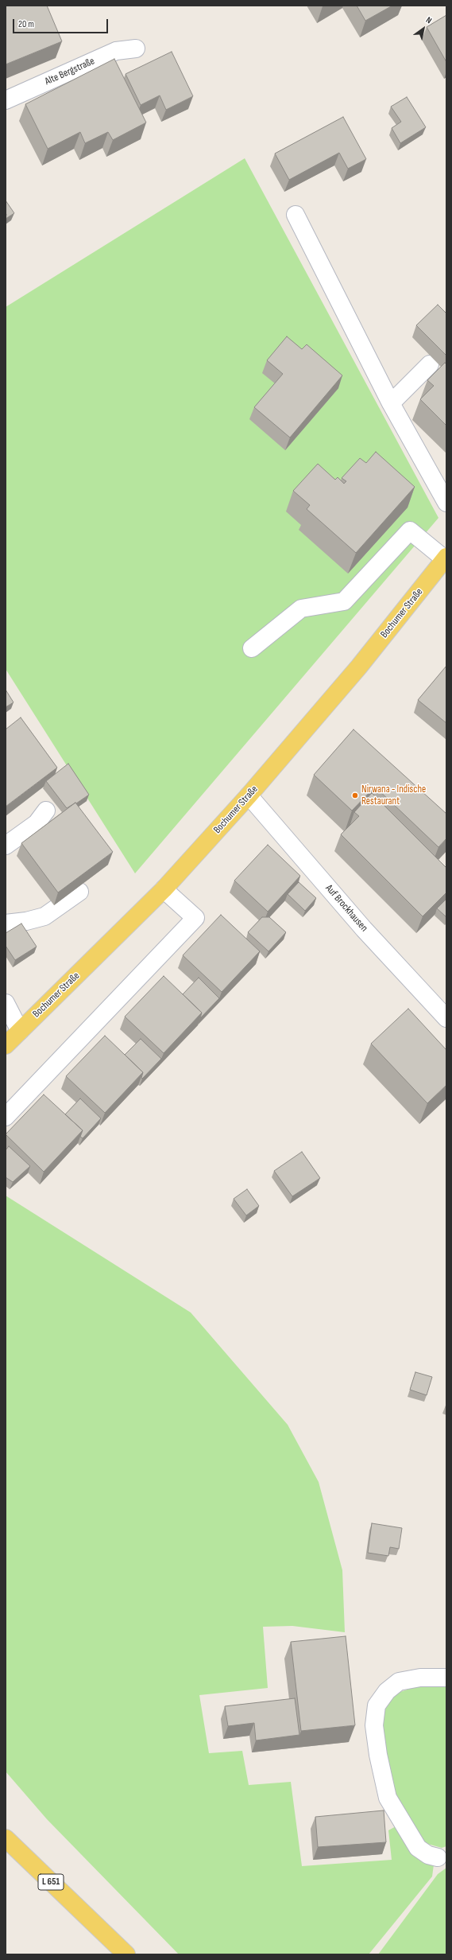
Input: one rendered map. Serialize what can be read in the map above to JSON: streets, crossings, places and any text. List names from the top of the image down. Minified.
{"streets":{"main road":["Bochumer Straße","L 651"],"street":["Alte Bergstraße","Auf Brockhausen"]},"crossings":[["Bochumer Straße","Auf Brockhausen"]],"places":["Nirwana - Indische Restaurant"],"scale_bar":"20 m","north":"top right"}
